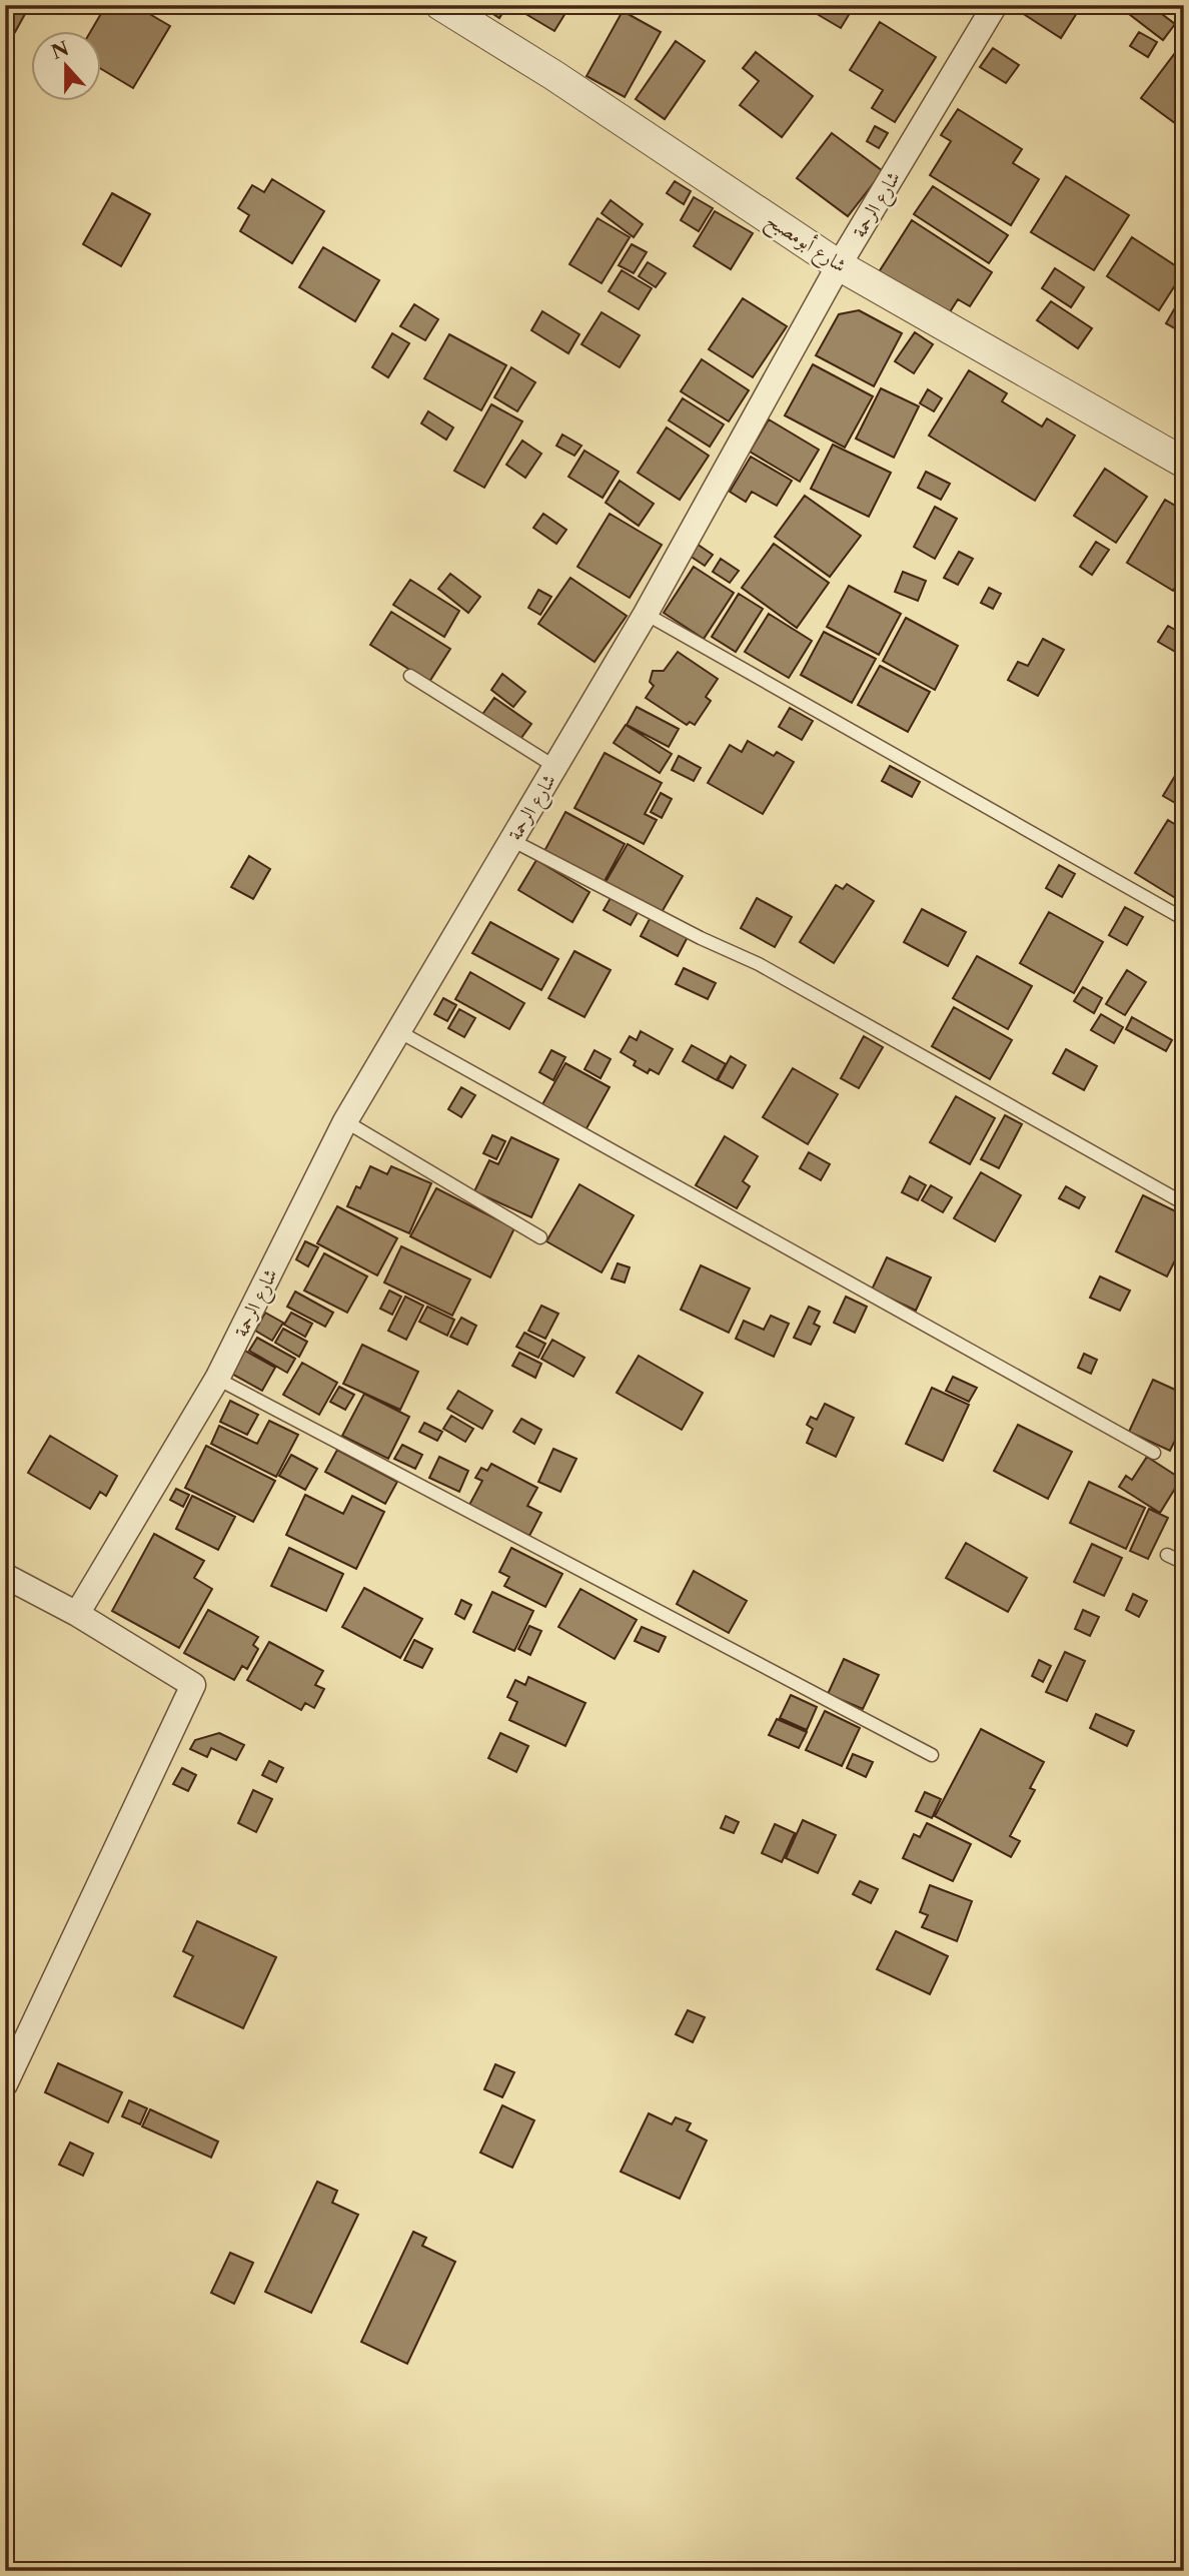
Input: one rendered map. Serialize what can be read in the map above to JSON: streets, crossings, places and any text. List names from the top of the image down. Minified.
{"streets":{"street":["شارع الرحمة","شارع أبومصبح"]},"crossings":[["شارع الرحمة","شارع أبومصبح"]],"north":"top"}
